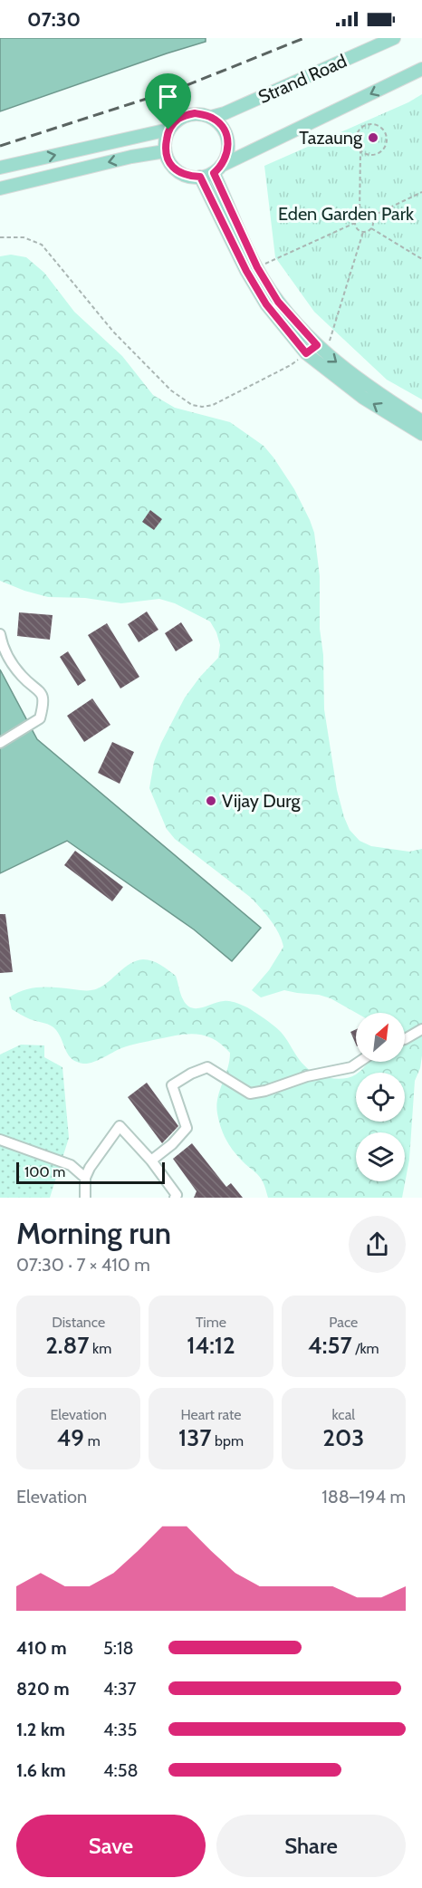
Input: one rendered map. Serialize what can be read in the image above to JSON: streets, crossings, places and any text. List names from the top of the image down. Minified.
{"streets":{"main road":["Strand Road"]},"parks":["Eden Garden Park"],"places":["Tazaung","Vijay Durg"],"scale_bar":"100 m","north":"top right","page":{"status":"07:30","scale":"100 m","heading":["Morning run","07:30 · 7 × 410 m"],"stats":[["Distance","2.87 km"],["Time","14:12"],["Pace","4:57 /km"],["Elevation","49 m"],["Heart rate","137 bpm"],["kcal","203"]],"chart":["Elevation","188–194 m"],"list":[{"name":"410 m","note":"5:18"},{"name":"820 m","note":"4:37"},{"name":"1.2 km","note":"4:35"},{"name":"1.6 km","note":"4:58"}],"buttons":["Save","Share"]}}
